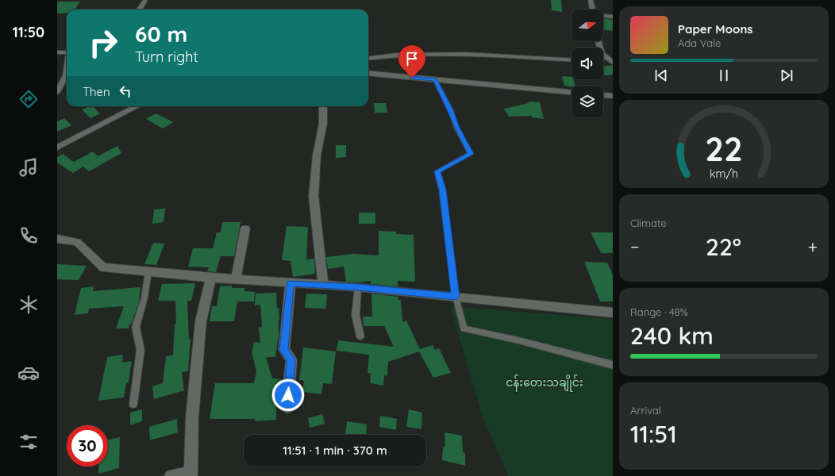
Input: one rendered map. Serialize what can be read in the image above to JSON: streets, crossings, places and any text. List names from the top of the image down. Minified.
{"parks":["ငန်းတေးသချိုင်း"],"north":"right","page":{"tabs":"11:50","turn":["60 m","Turn right"],"song":["Paper Moons","Ada Vale"],"then":"Then","tile":["Climate",["Range · 48%","240 km"],["Arrival","11:51"]],"heat":["−","22°","+"],"limit":"30","trip":"11:51 · 1 min · 370 m","gauge":["22","km/h"]}}
